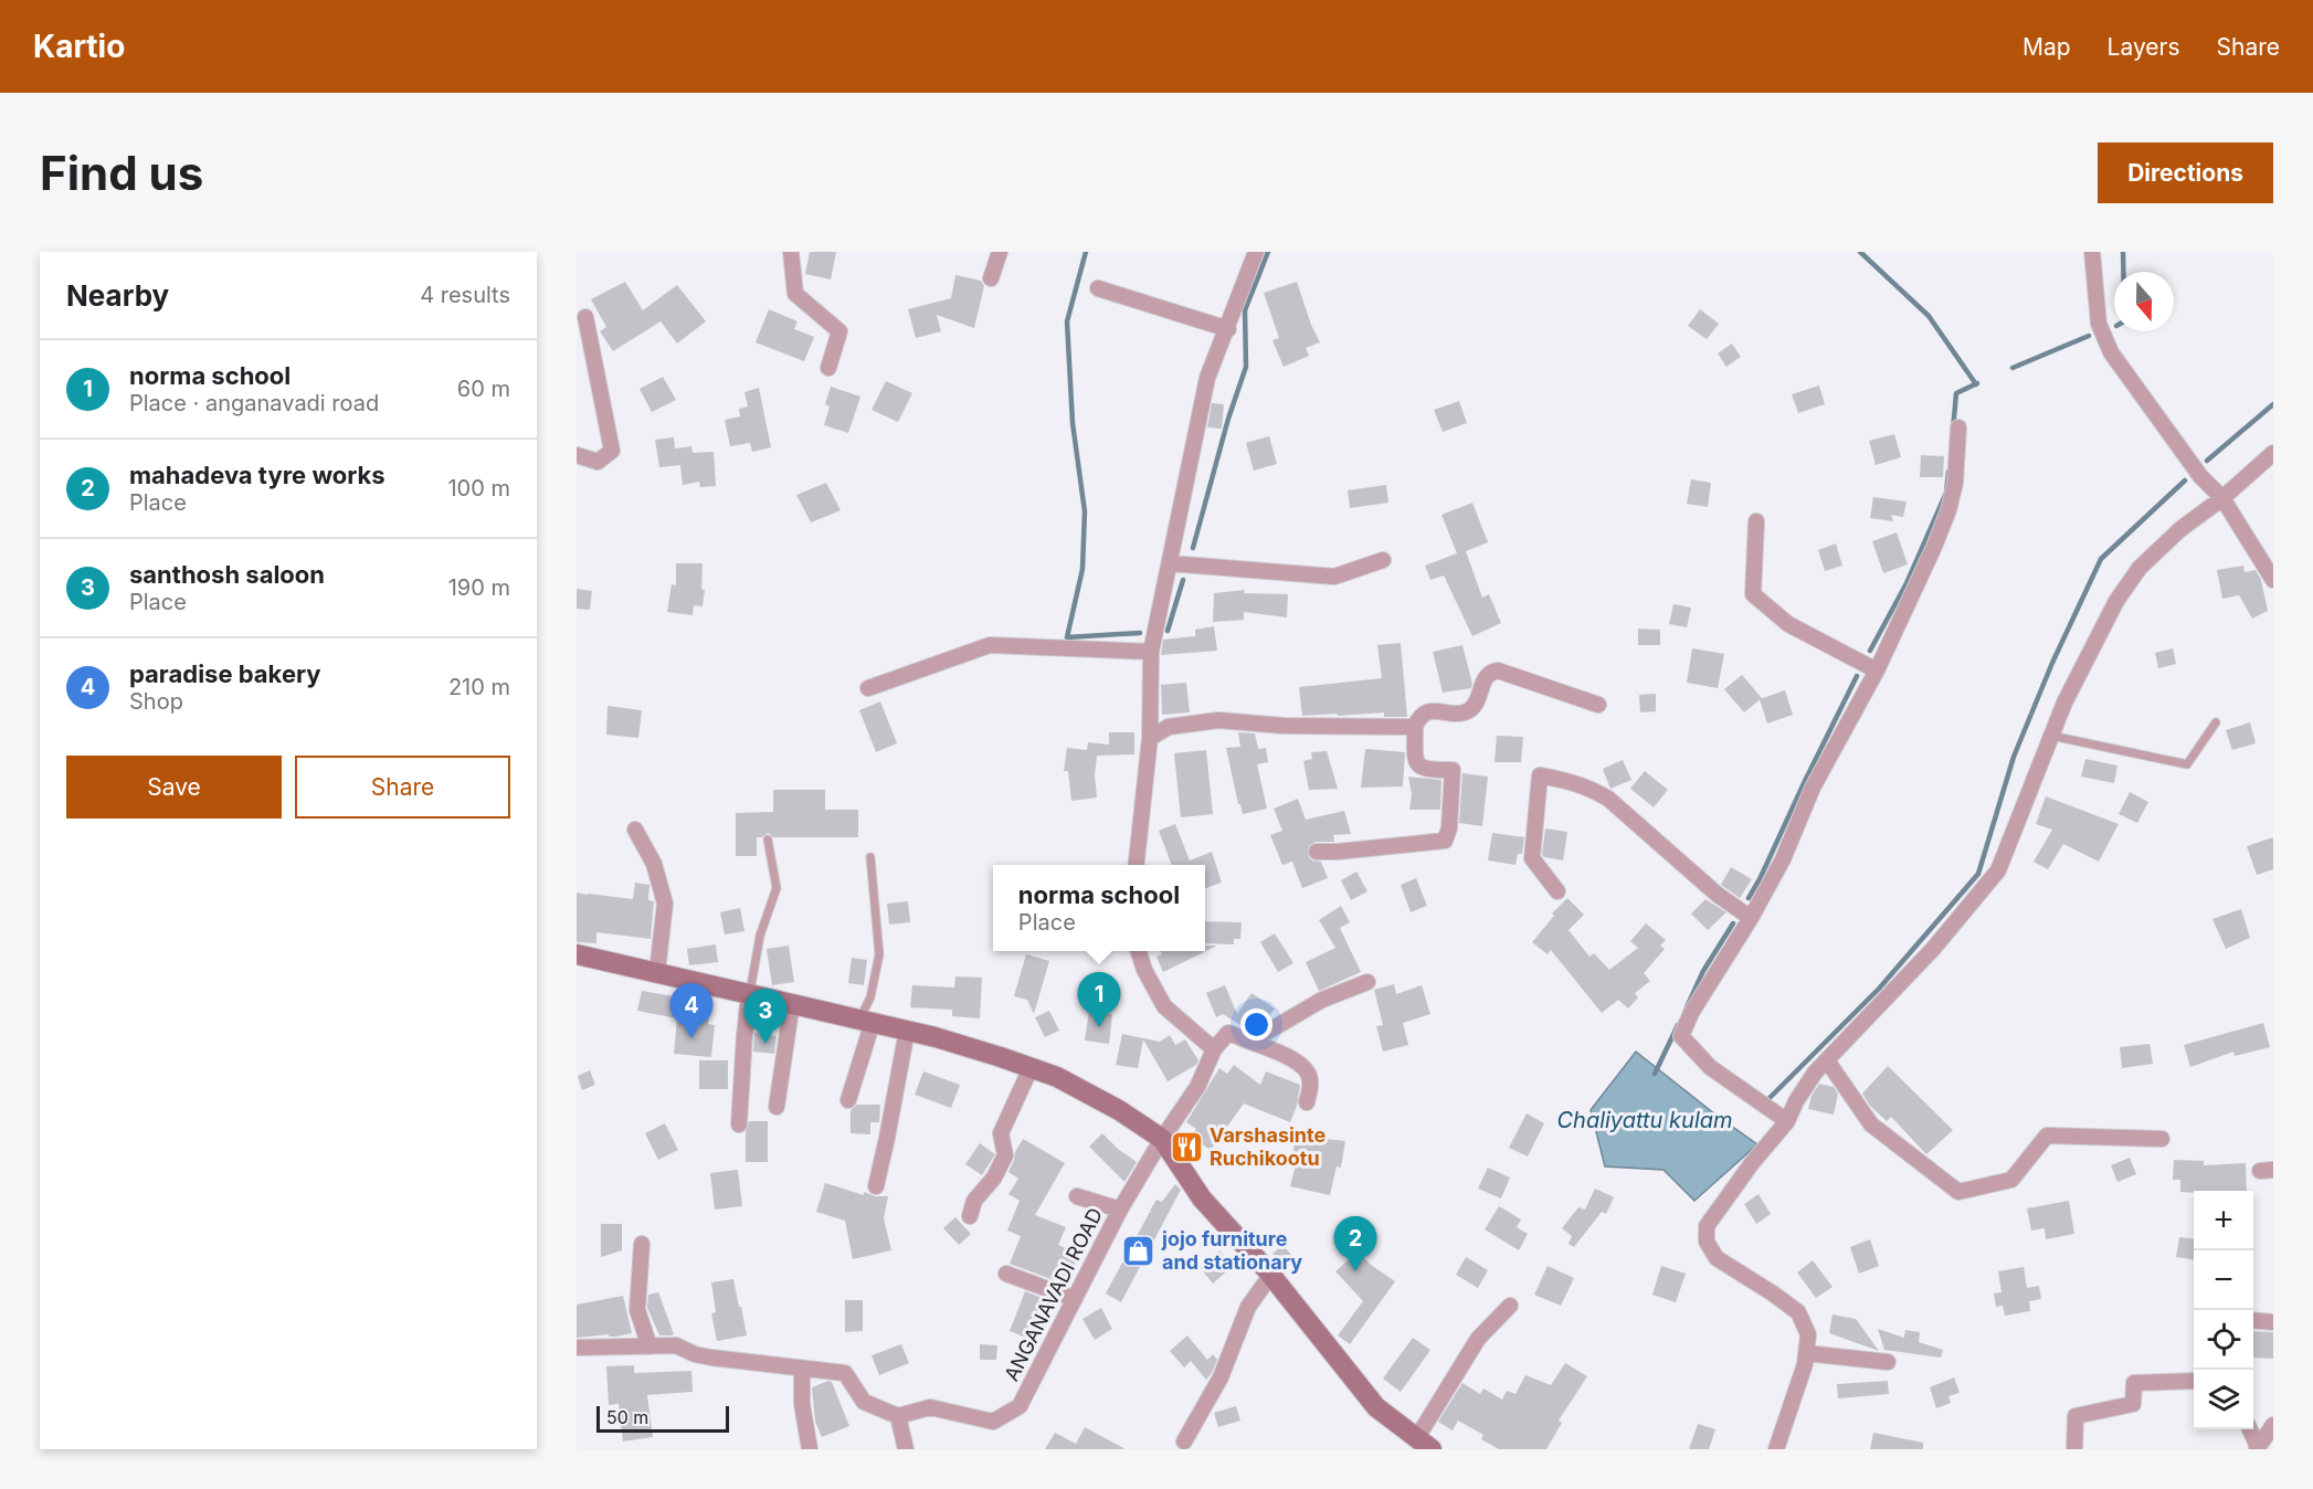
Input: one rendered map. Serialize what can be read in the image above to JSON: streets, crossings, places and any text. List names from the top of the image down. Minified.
{"streets":{"street":["ANGANAVADI ROAD"]},"water":["Chaliyattu kulam"],"places":{"restaurant":["Varshasinte Ruchikootu"],"shop":["jojo furniture and stationary"]},"scale_bar":"50 m","north":"bottom","page":{"header":"Kartio","nav":["Map","Layers","Share"],"buttons":["Directions",["Save","Share"]],"title":"Find us","heading":["Nearby","4 results"],"list":[{"mark":"1","name":"norma school","note":"Place · anganavadi road","value":"60 m"},{"mark":"2","name":"mahadeva tyre works","note":"Place","value":"100 m"},{"mark":"3","name":"santhosh saloon","note":"Place","value":"190 m"},{"mark":"4","name":"paradise bakery","note":"Shop","value":"210 m"}],"popup":["norma school","Place"],"pins":["1","4","3","2"],"map_buttons":["+","−"],"scale":"50 m"}}
